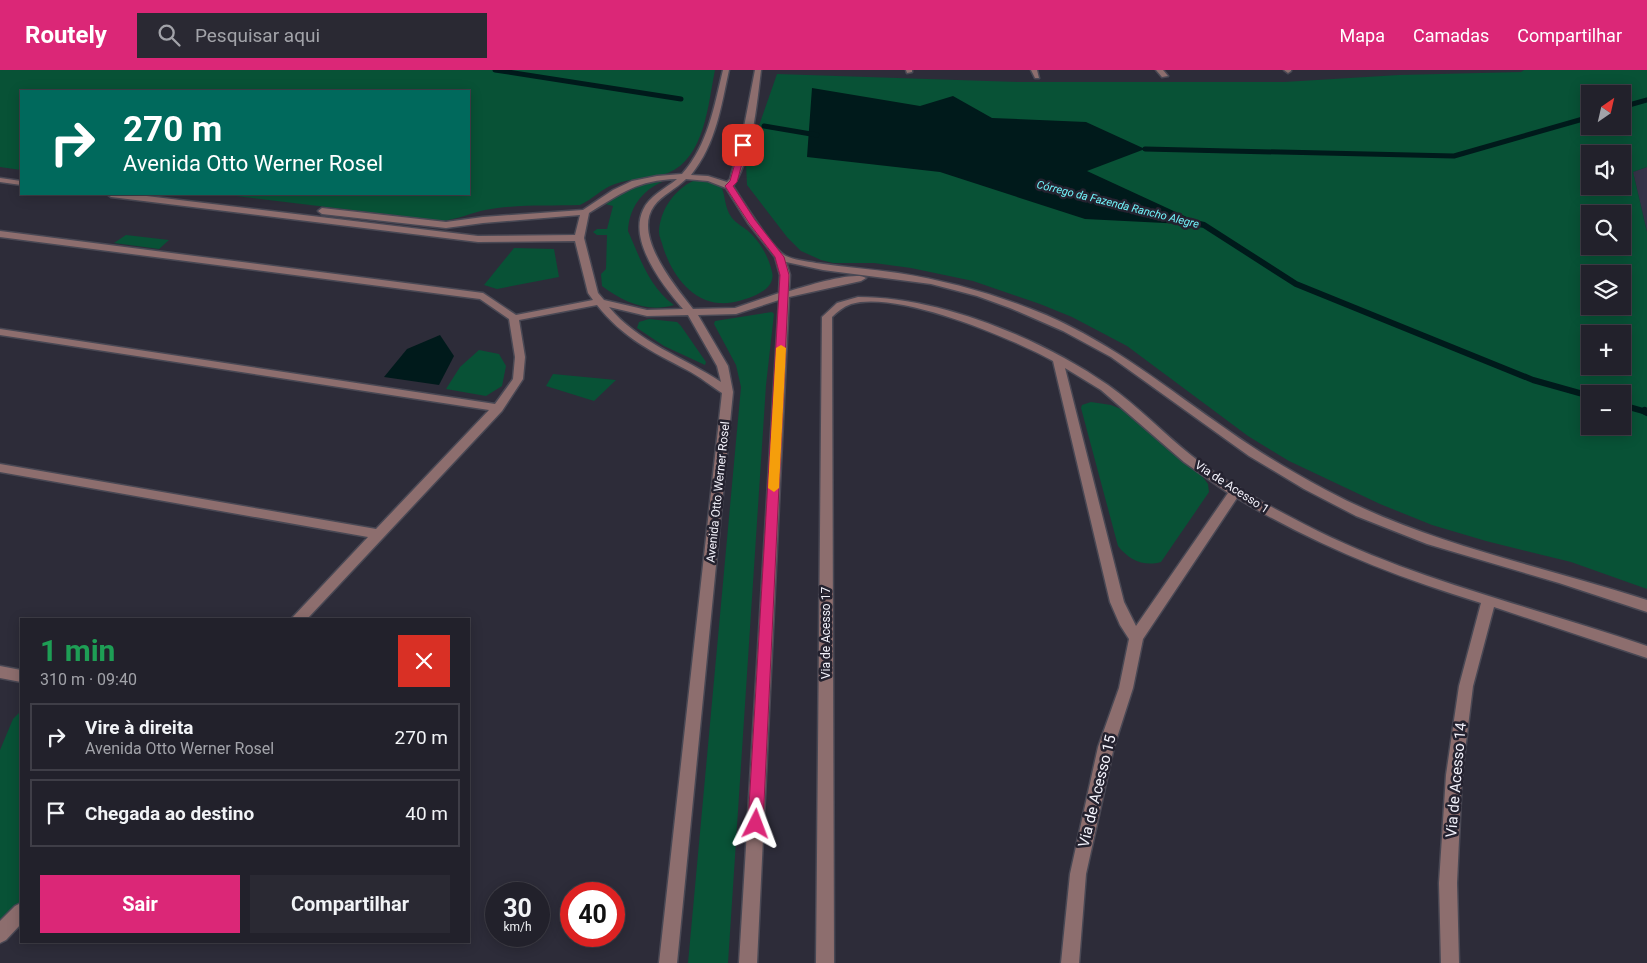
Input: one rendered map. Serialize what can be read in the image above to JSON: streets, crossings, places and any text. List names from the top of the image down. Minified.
{"streets":{"street":["Via de Acesso 1","Avenida Otto Werner Rosel","Via de Acesso 17","Via de Acesso 14","Via de Acesso 15"]},"crossings":[["Via de Acesso 1","Via de Acesso 17"],["Via de Acesso 1","Via de Acesso 14"],["Via de Acesso 1","Via de Acesso 15"]],"water":["Córrego da Fazenda Rancho Alegre"],"north":"top right","page":{"header":"Routely","search":"Pesquisar aqui","nav":["Mapa","Camadas","Compartilhar"],"map_buttons":["+","−"],"turn":["270 m","Avenida Otto Werner Rosel"],"heading":["1 min","310 m · 09:40"],"list":[{"name":"Vire à direita","note":"Avenida Otto Werner Rosel","value":"270 m"},{"name":"Chegada ao destino","value":"40 m"}],"buttons":["Sair","Compartilhar"],"speed":"30 km/h","limit":"40"}}
